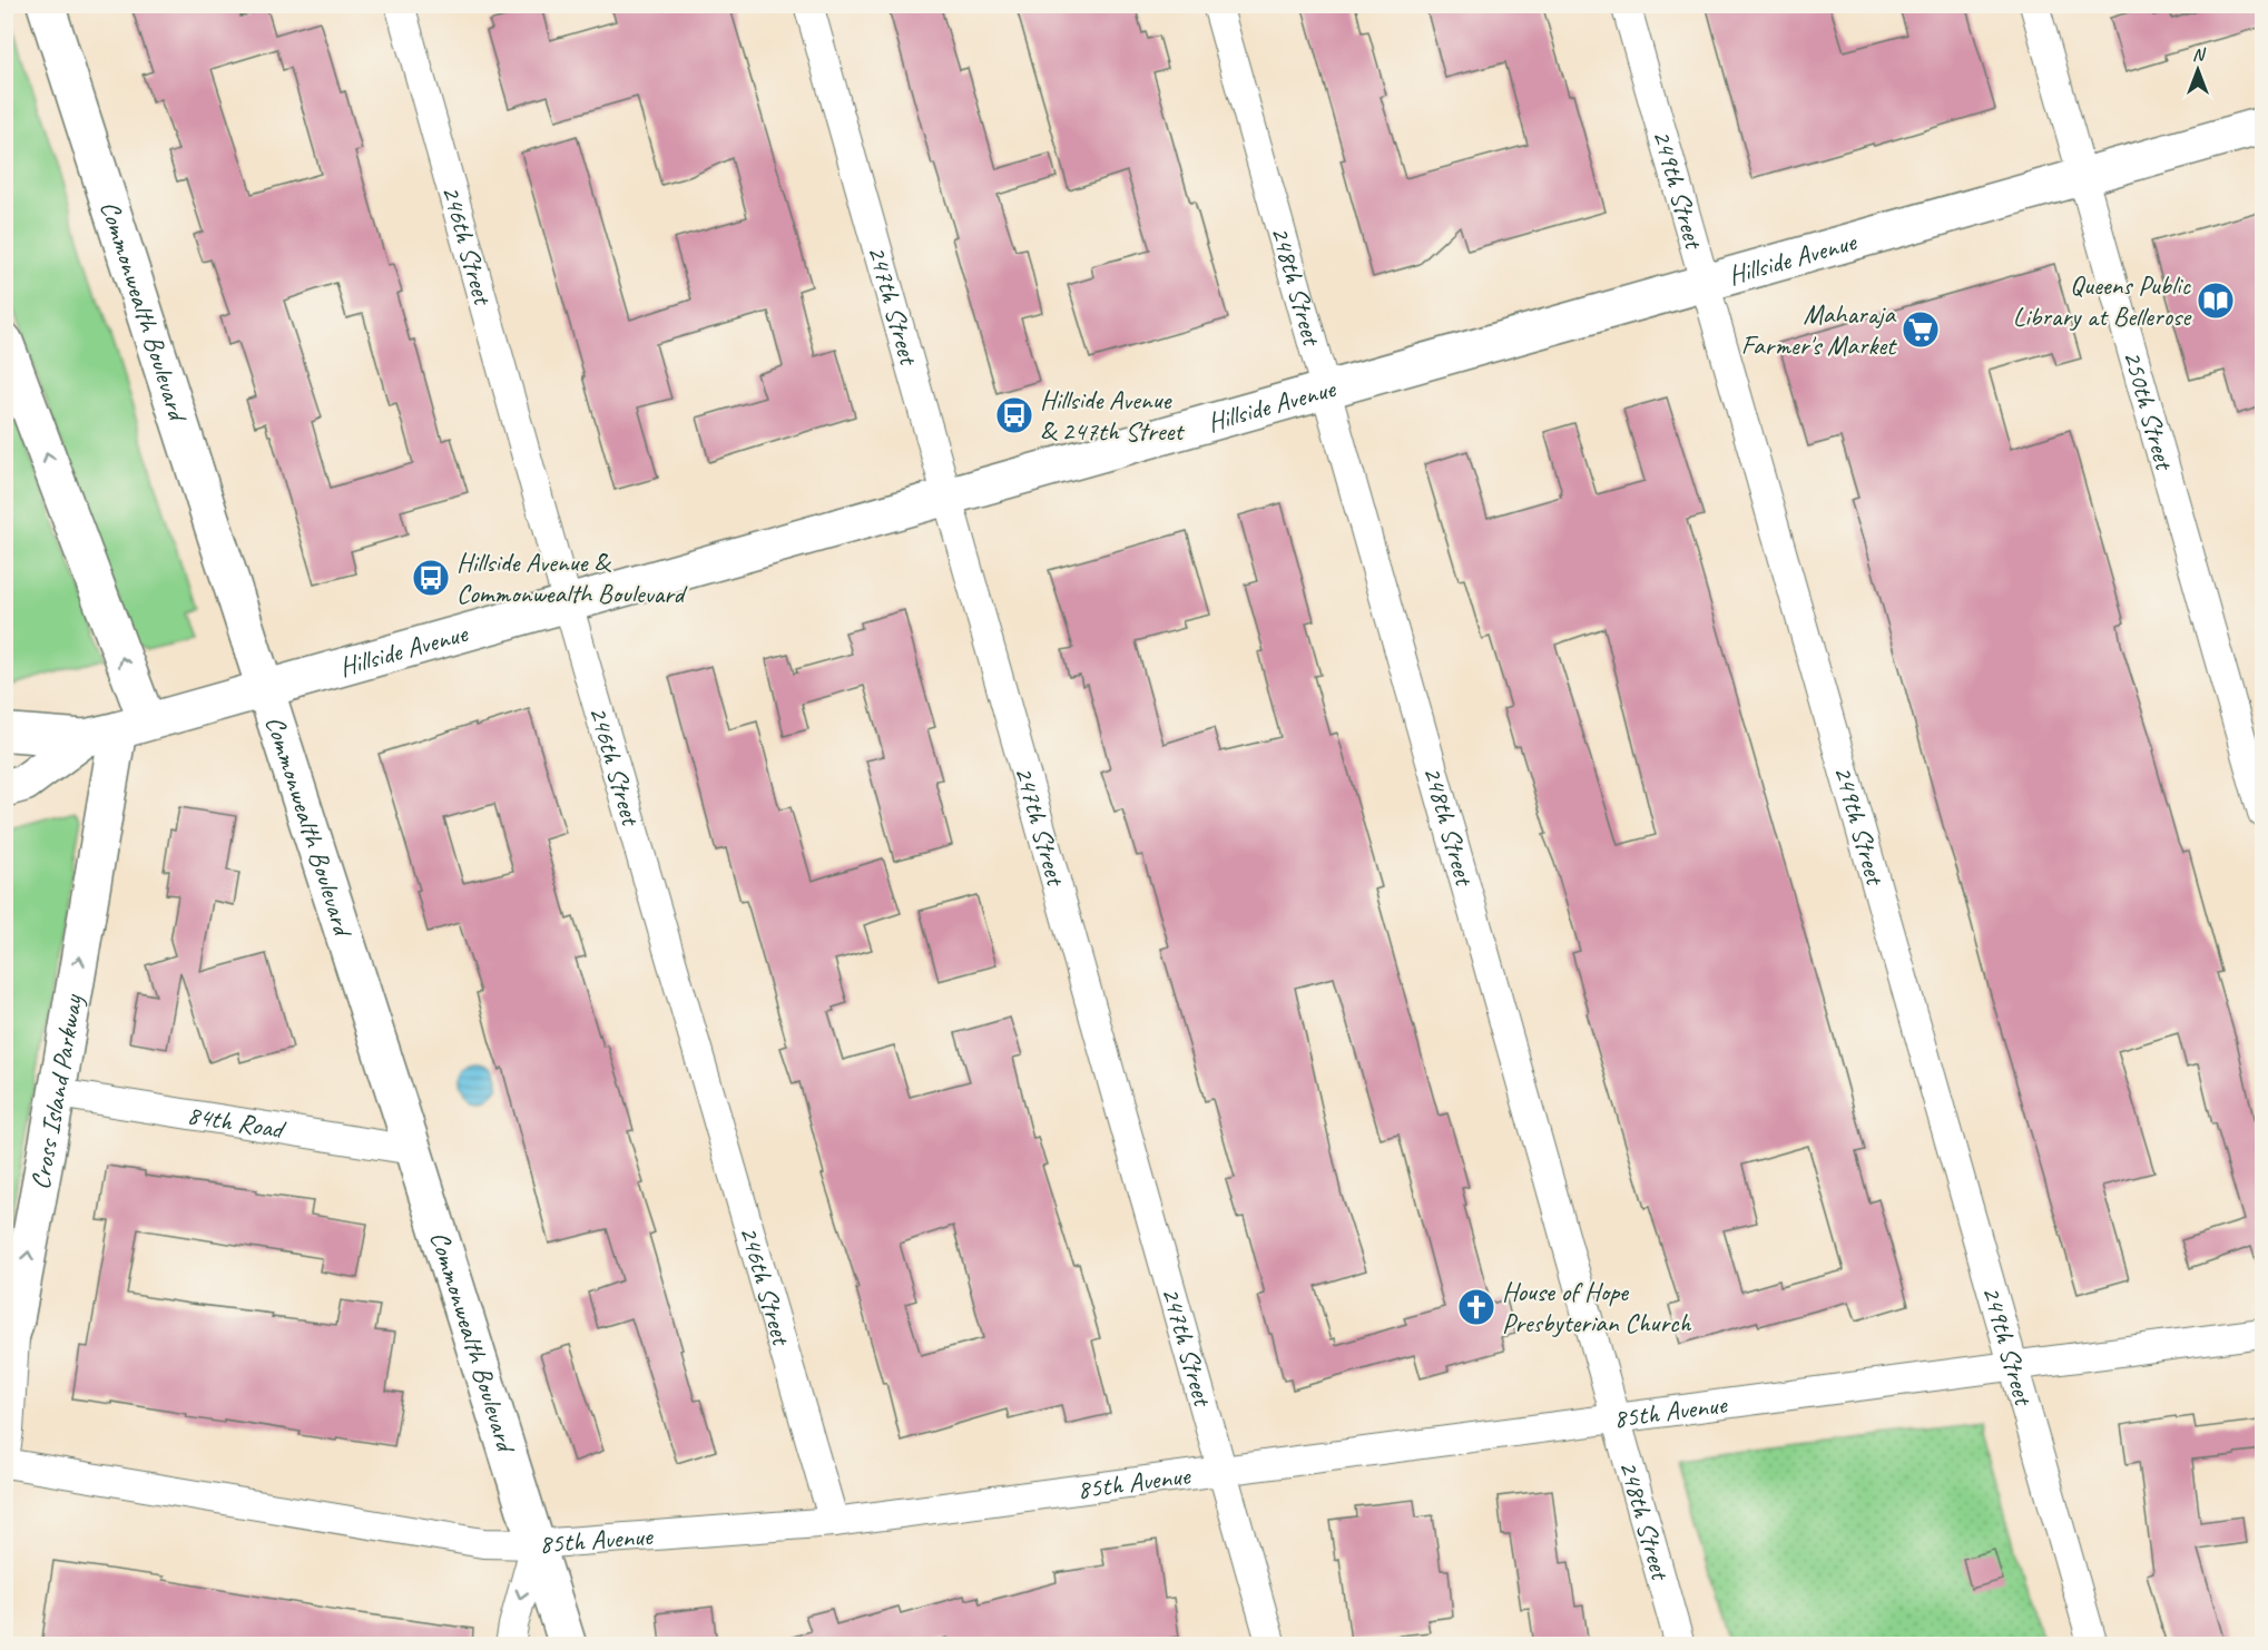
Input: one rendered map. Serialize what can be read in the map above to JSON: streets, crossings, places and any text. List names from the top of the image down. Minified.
{"streets":{"main road":["Hillside Avenue","Commonwealth Boulevard","Cross Island Parkway"],"street":["249th Street","246th Street","248th Street","247th Street","250th Street","84th Road","85th Avenue"]},"crossings":[["249th Street","Hillside Avenue"],["249th Street","85th Avenue"],["246th Street","Hillside Avenue"],["246th Street","85th Avenue"],["Hillside Avenue","248th Street"],["Hillside Avenue","247th Street"],["Hillside Avenue","Commonwealth Boulevard"],["Hillside Avenue","250th Street"],["Hillside Avenue","Cross Island Parkway"],["248th Street","85th Avenue"],["247th Street","85th Avenue"],["Commonwealth Boulevard","84th Road"],["Commonwealth Boulevard","85th Avenue"],["Cross Island Parkway","84th Road"]],"one_way":["Cross Island Parkway"],"places":{"library":["Queens Public Library at Bellerose"],"supermarket":["Maharaja Farmer's Market"],"bus stop":["Hillside Avenue & 247th Street","Hillside Avenue & Commonwealth Boulevard"],"church":["House of Hope Presbyterian Church"]},"north":"top"}
